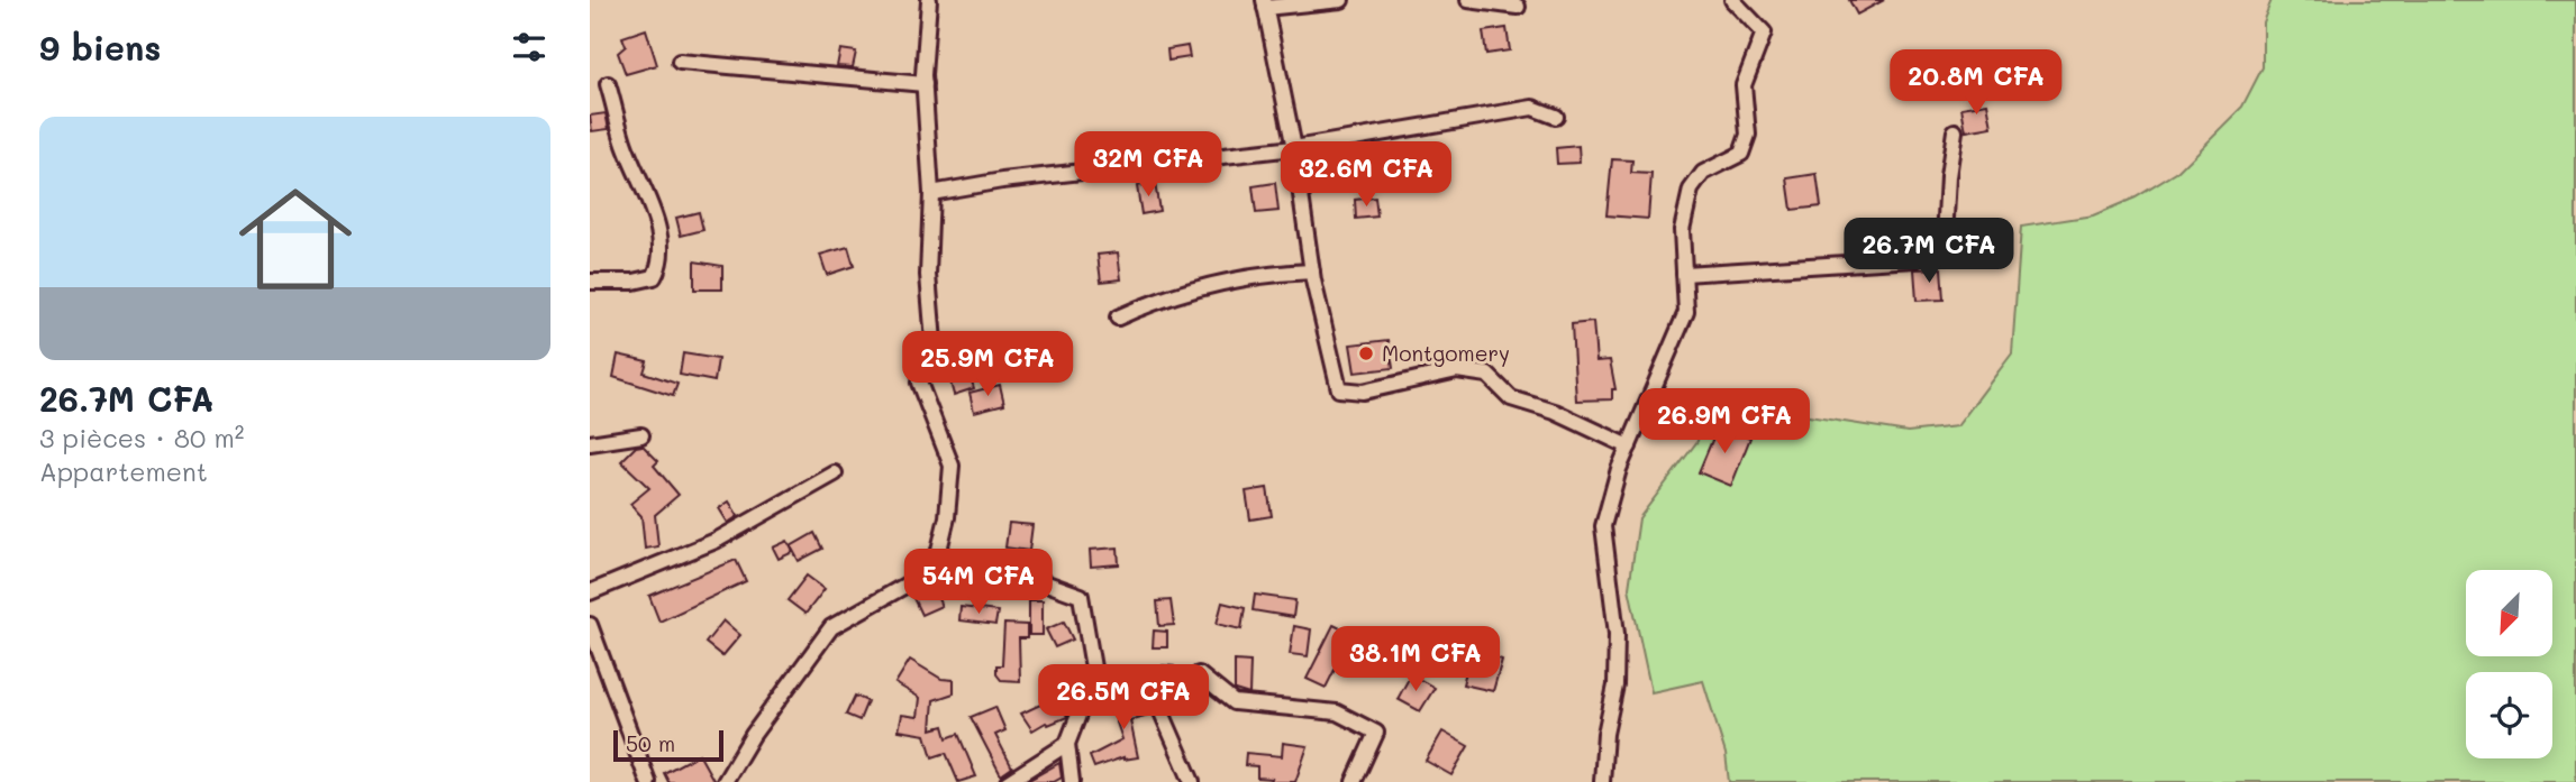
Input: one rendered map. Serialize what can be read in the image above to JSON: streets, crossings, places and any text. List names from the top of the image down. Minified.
{"places":["Montgomery"],"scale_bar":"50 m","north":"bottom left","page":{"heading":"9 biens","price":["20.8M CFA","32M CFA","32.6M CFA","26.7M CFA","25.9M CFA","26.9M CFA","54M CFA","38.1M CFA","26.5M CFA"],"list":[{"name":"26.7M CFA","note":"3 pièces · 80 m² · Appartement"}],"scale":"50 m"}}
